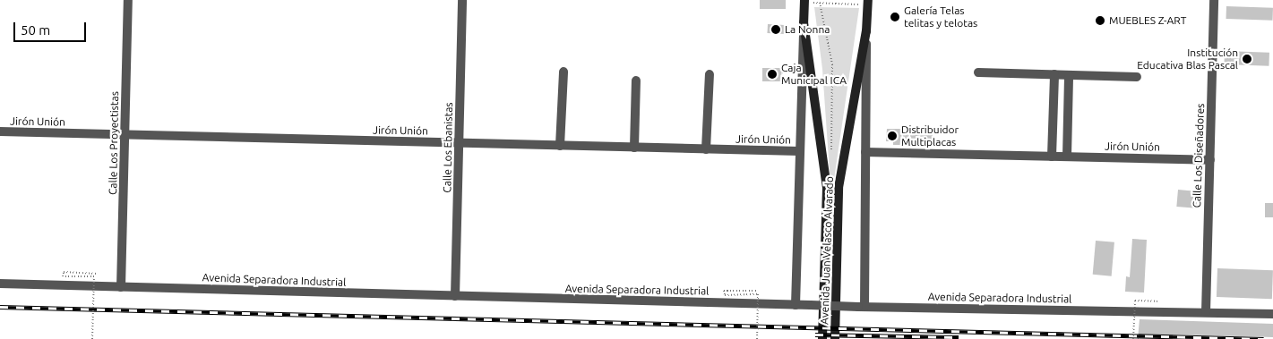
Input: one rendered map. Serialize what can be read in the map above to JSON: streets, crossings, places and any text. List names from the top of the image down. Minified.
{"streets":{"main road":["Avenida Juan Velasco Alvarado"],"street":["Jirón Unión","Calle Los Proyectistas","Calle Los Ebanistas","Calle Los Diseñadores","Avenida Separadora Industrial"]},"crossings":[["Jirón Unión","Calle Los Proyectistas"],["Jirón Unión","Calle Los Ebanistas"],["Jirón Unión","Calle Los Diseñadores"],["Jirón Unión","Avenida Juan Velasco Alvarado"],["Calle Los Proyectistas","Avenida Separadora Industrial"],["Calle Los Ebanistas","Avenida Separadora Industrial"],["Calle Los Diseñadores","Avenida Separadora Industrial"],["Avenida Juan Velasco Alvarado","Avenida Separadora Industrial"]],"places":["Galería Telas telitas y telotas","MUEBLES Z-ART","La Nonna","Institución Educativa Blas Pascal","Caja Municipal ICA","Distribuidor Multiplacas"],"scale_bar":"50 m"}
